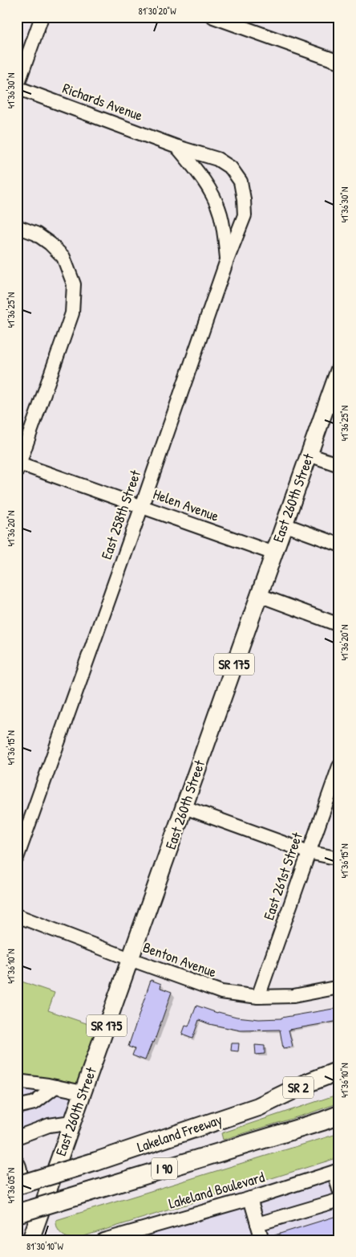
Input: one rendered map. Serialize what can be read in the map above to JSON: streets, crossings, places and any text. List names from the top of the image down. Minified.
{"streets":{"highway":["SR 2","Lakeland Freeway","I 90"],"main road":["East 260th Street","SR 175"],"street":["Richards Avenue","Helen Avenue","East 258th Street","East 261st Street","Benton Avenue","Lakeland Boulevard"]},"crossings":[["Richards Avenue","East 258th Street"],["East 260th Street","Helen Avenue"],["East 260th Street","Benton Avenue"],["Helen Avenue","East 258th Street"],["East 261st Street","Benton Avenue"],["Lakeland Freeway","I 90"]],"coordinates":["81°30'20\"W","41°36'30\"N","41°36'25\"N","41°36'20\"N","41°36'15\"N","41°36'10\"N","41°36'05\"N","81°30'10\"W"]}
